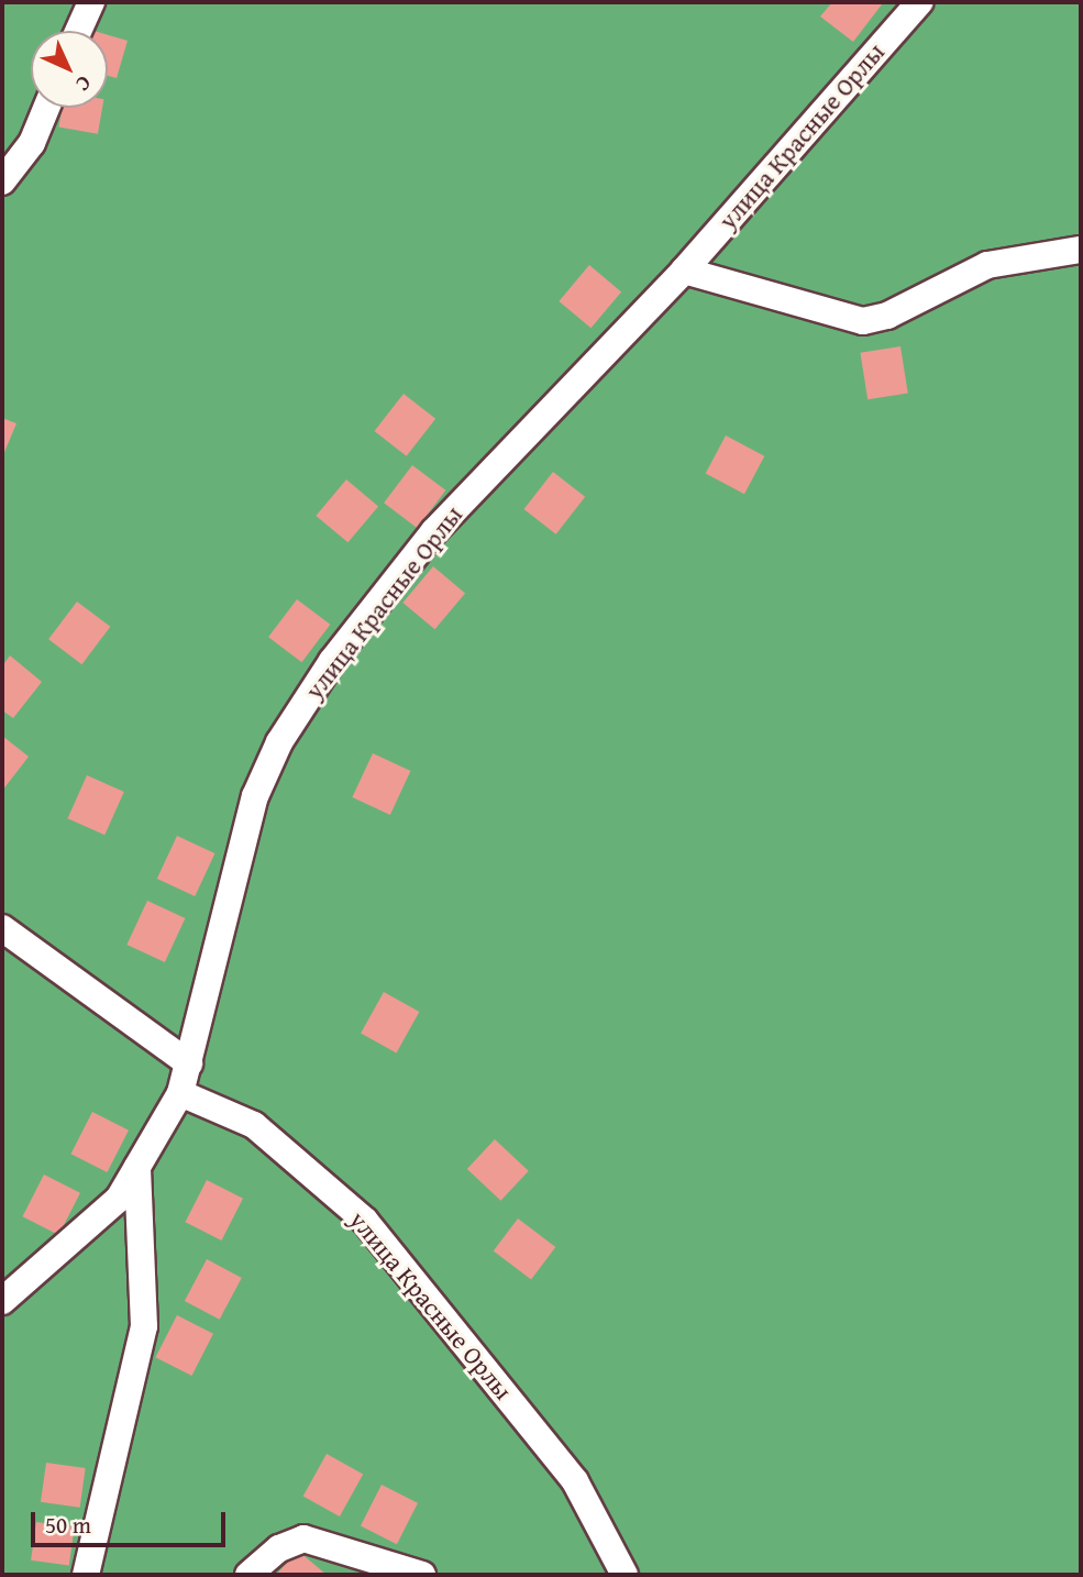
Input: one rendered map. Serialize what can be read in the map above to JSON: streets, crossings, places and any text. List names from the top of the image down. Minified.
{"streets":{"street":["улица Красные Орлы"]},"scale_bar":"50 m","north":"bottom right"}
